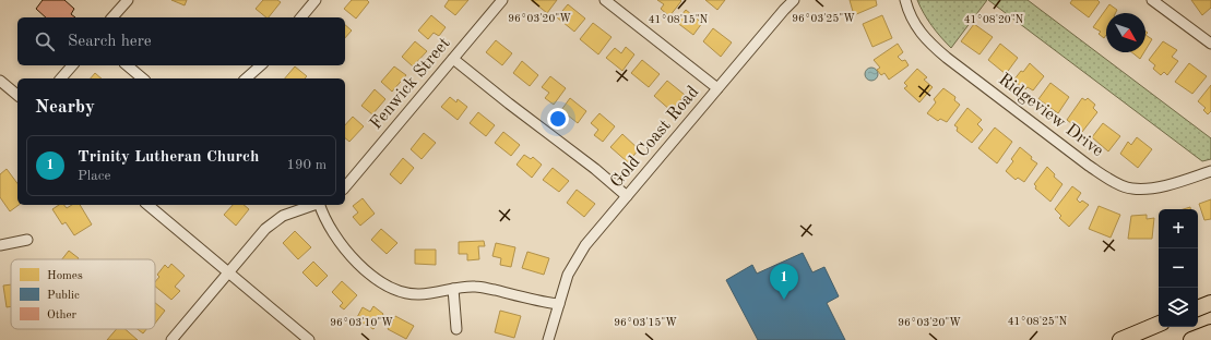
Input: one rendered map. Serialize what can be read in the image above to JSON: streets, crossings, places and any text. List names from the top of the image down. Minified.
{"streets":{"street":["Fenwick Street","Ridgeview Drive","Gold Coast Road"]},"legend":["Homes","Public","Other"],"north":"bottom right","page":{"search":"Search here","heading":"Nearby","list":[{"mark":"1","name":"Trinity Lutheran Church","note":"Place","value":"190 m"}],"map_buttons":["+","−"],"pins":"1"},"coordinates":["96°03'20\"W","96°03'25\"W","41°08'15\"N","41°08'20\"N","41°08'25\"N","96°03'10\"W","96°03'15\"W"]}
